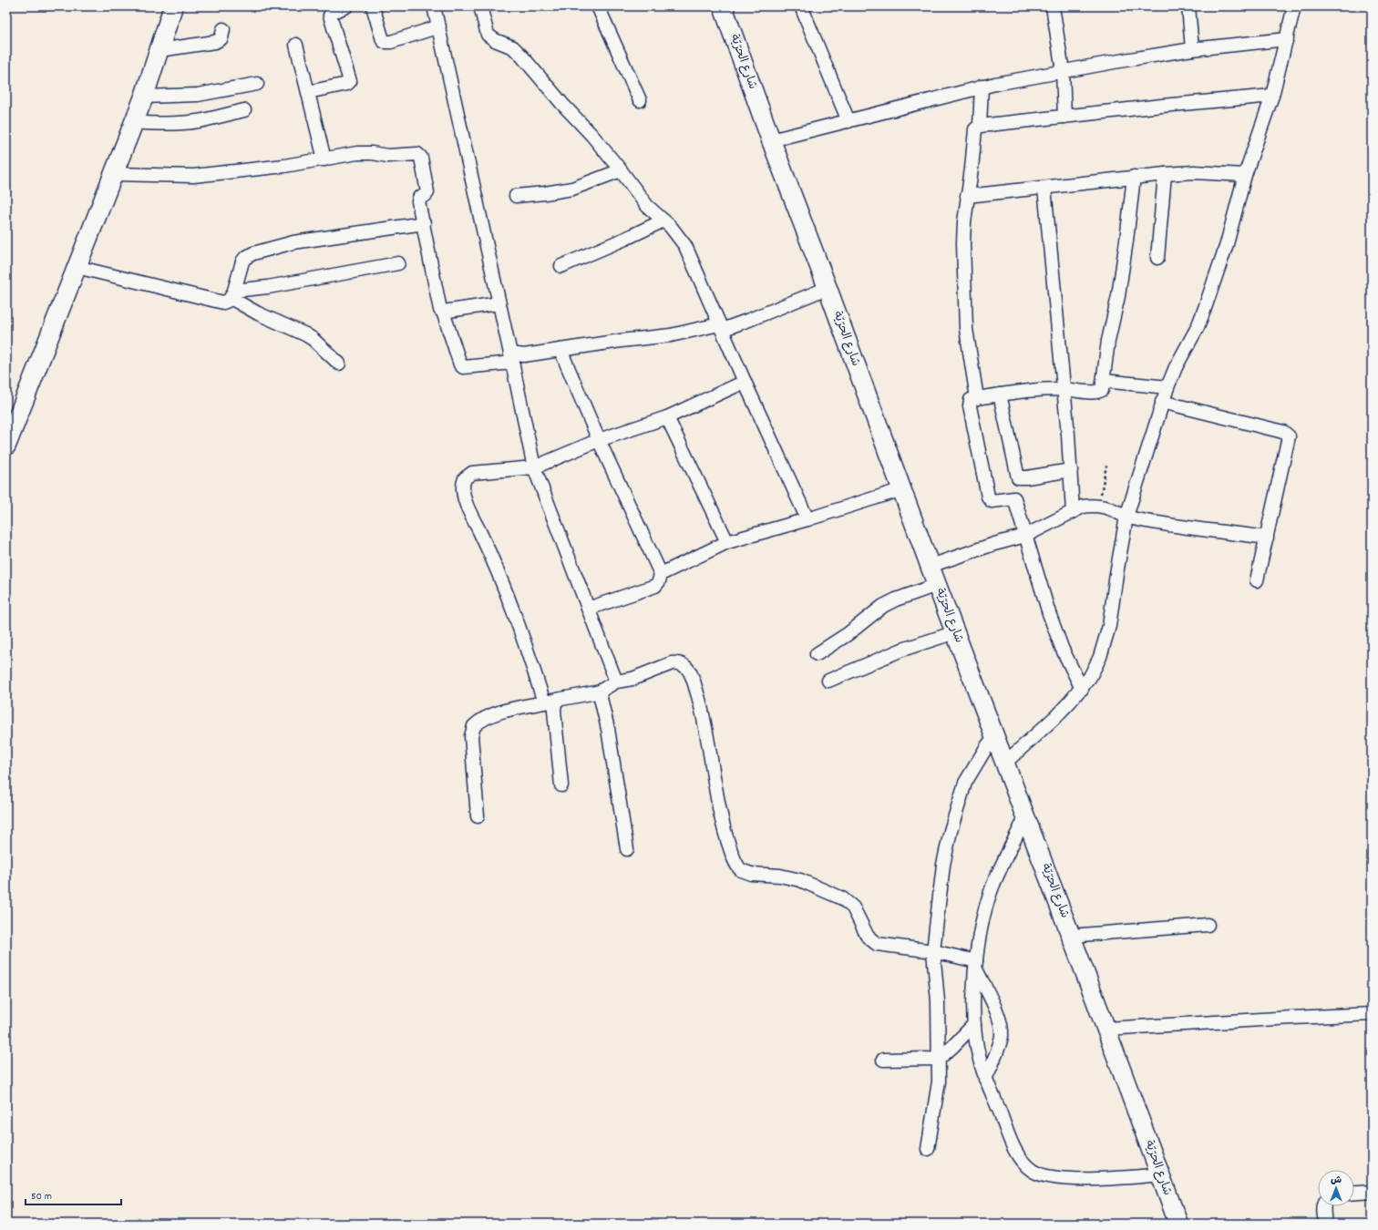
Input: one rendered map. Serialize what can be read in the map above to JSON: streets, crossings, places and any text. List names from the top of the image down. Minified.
{"streets":{"main road":["شارع الحرّيّة"]},"scale_bar":"50 m","north":"top"}
